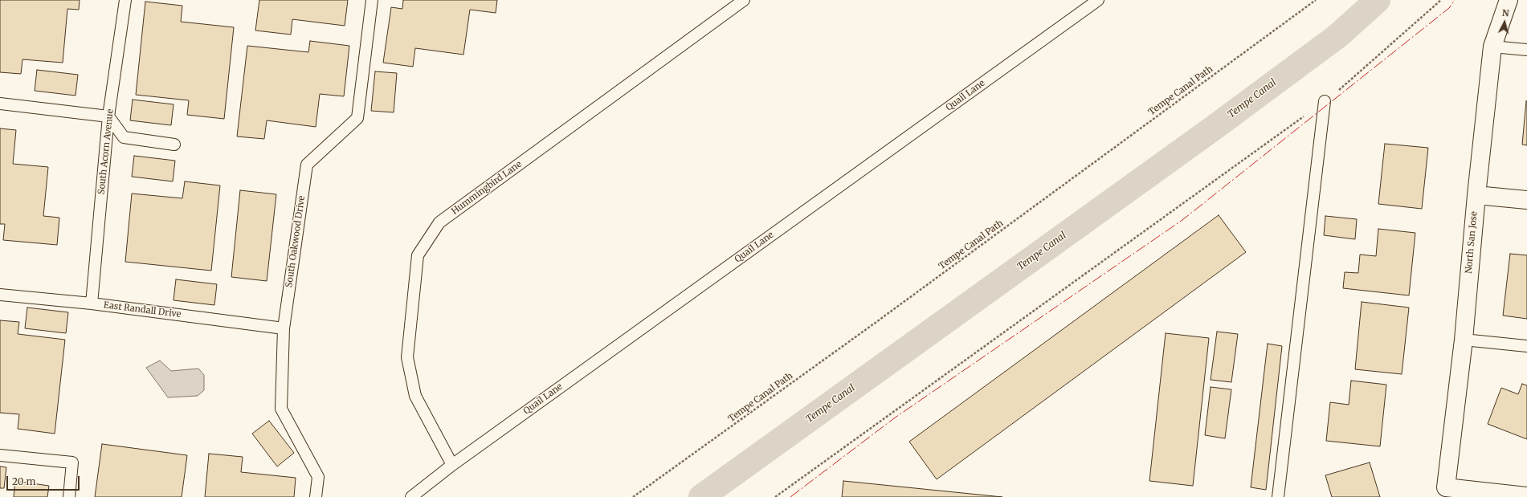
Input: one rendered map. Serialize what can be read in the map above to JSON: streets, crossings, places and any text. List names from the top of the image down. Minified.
{"streets":{"street":["North San Jose"],"lane":["Quail Lane","South Acorn Avenue","Hummingbird Lane","South Oakwood Drive","East Randall Drive"],"path":["Tempe Canal Path"]},"crossings":[["Quail Lane","Hummingbird Lane"],["South Acorn Avenue","East Randall Drive"],["South Oakwood Drive","East Randall Drive"]],"water":["Tempe Canal"],"scale_bar":"20 m","north":"top"}
